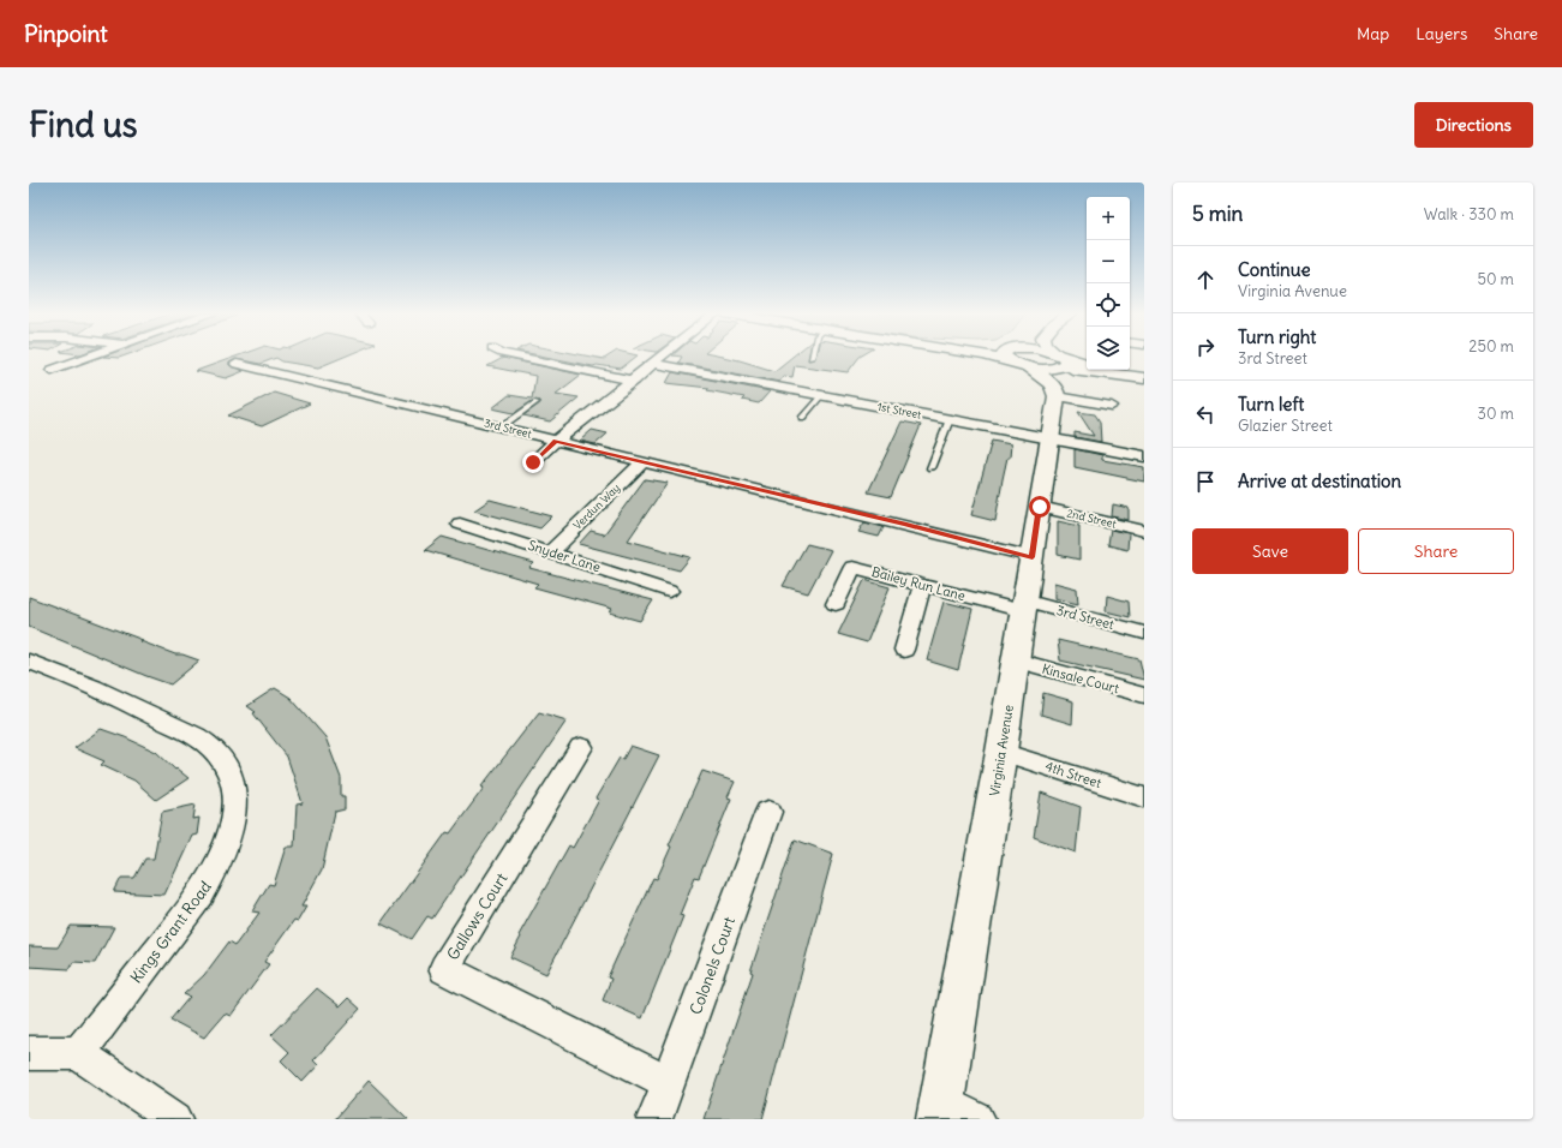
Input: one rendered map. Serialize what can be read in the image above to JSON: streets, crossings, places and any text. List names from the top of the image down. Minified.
{"streets":{"main road":["Virginia Avenue"],"street":["1st Street","3rd Street","Verdun Way","2nd Street","Snyder Lane","Bailey Run Lane","Kinsale Court","4th Street","Gallows Court","Kings Grant Road","Colonels Court"]},"crossings":[["1st Street","Virginia Avenue"],["3rd Street","Verdun Way"],["3rd Street","Bailey Run Lane"],["3rd Street","Virginia Avenue"],["Verdun Way","Snyder Lane"],["2nd Street","Virginia Avenue"],["Bailey Run Lane","Virginia Avenue"],["Kinsale Court","Virginia Avenue"],["Virginia Avenue","4th Street"],["Gallows Court","Colonels Court"]],"page":{"header":"Pinpoint","nav":["Map","Layers","Share"],"buttons":["Directions",["Save","Share"]],"title":"Find us","heading":["5 min","Walk · 330 m"],"map_buttons":["+","−"],"list":[["Continue","Virginia Avenue","50 m"],["Turn right","3rd Street","250 m"],["Turn left","Glazier Street","30 m"],"Arrive at destination"]}}
